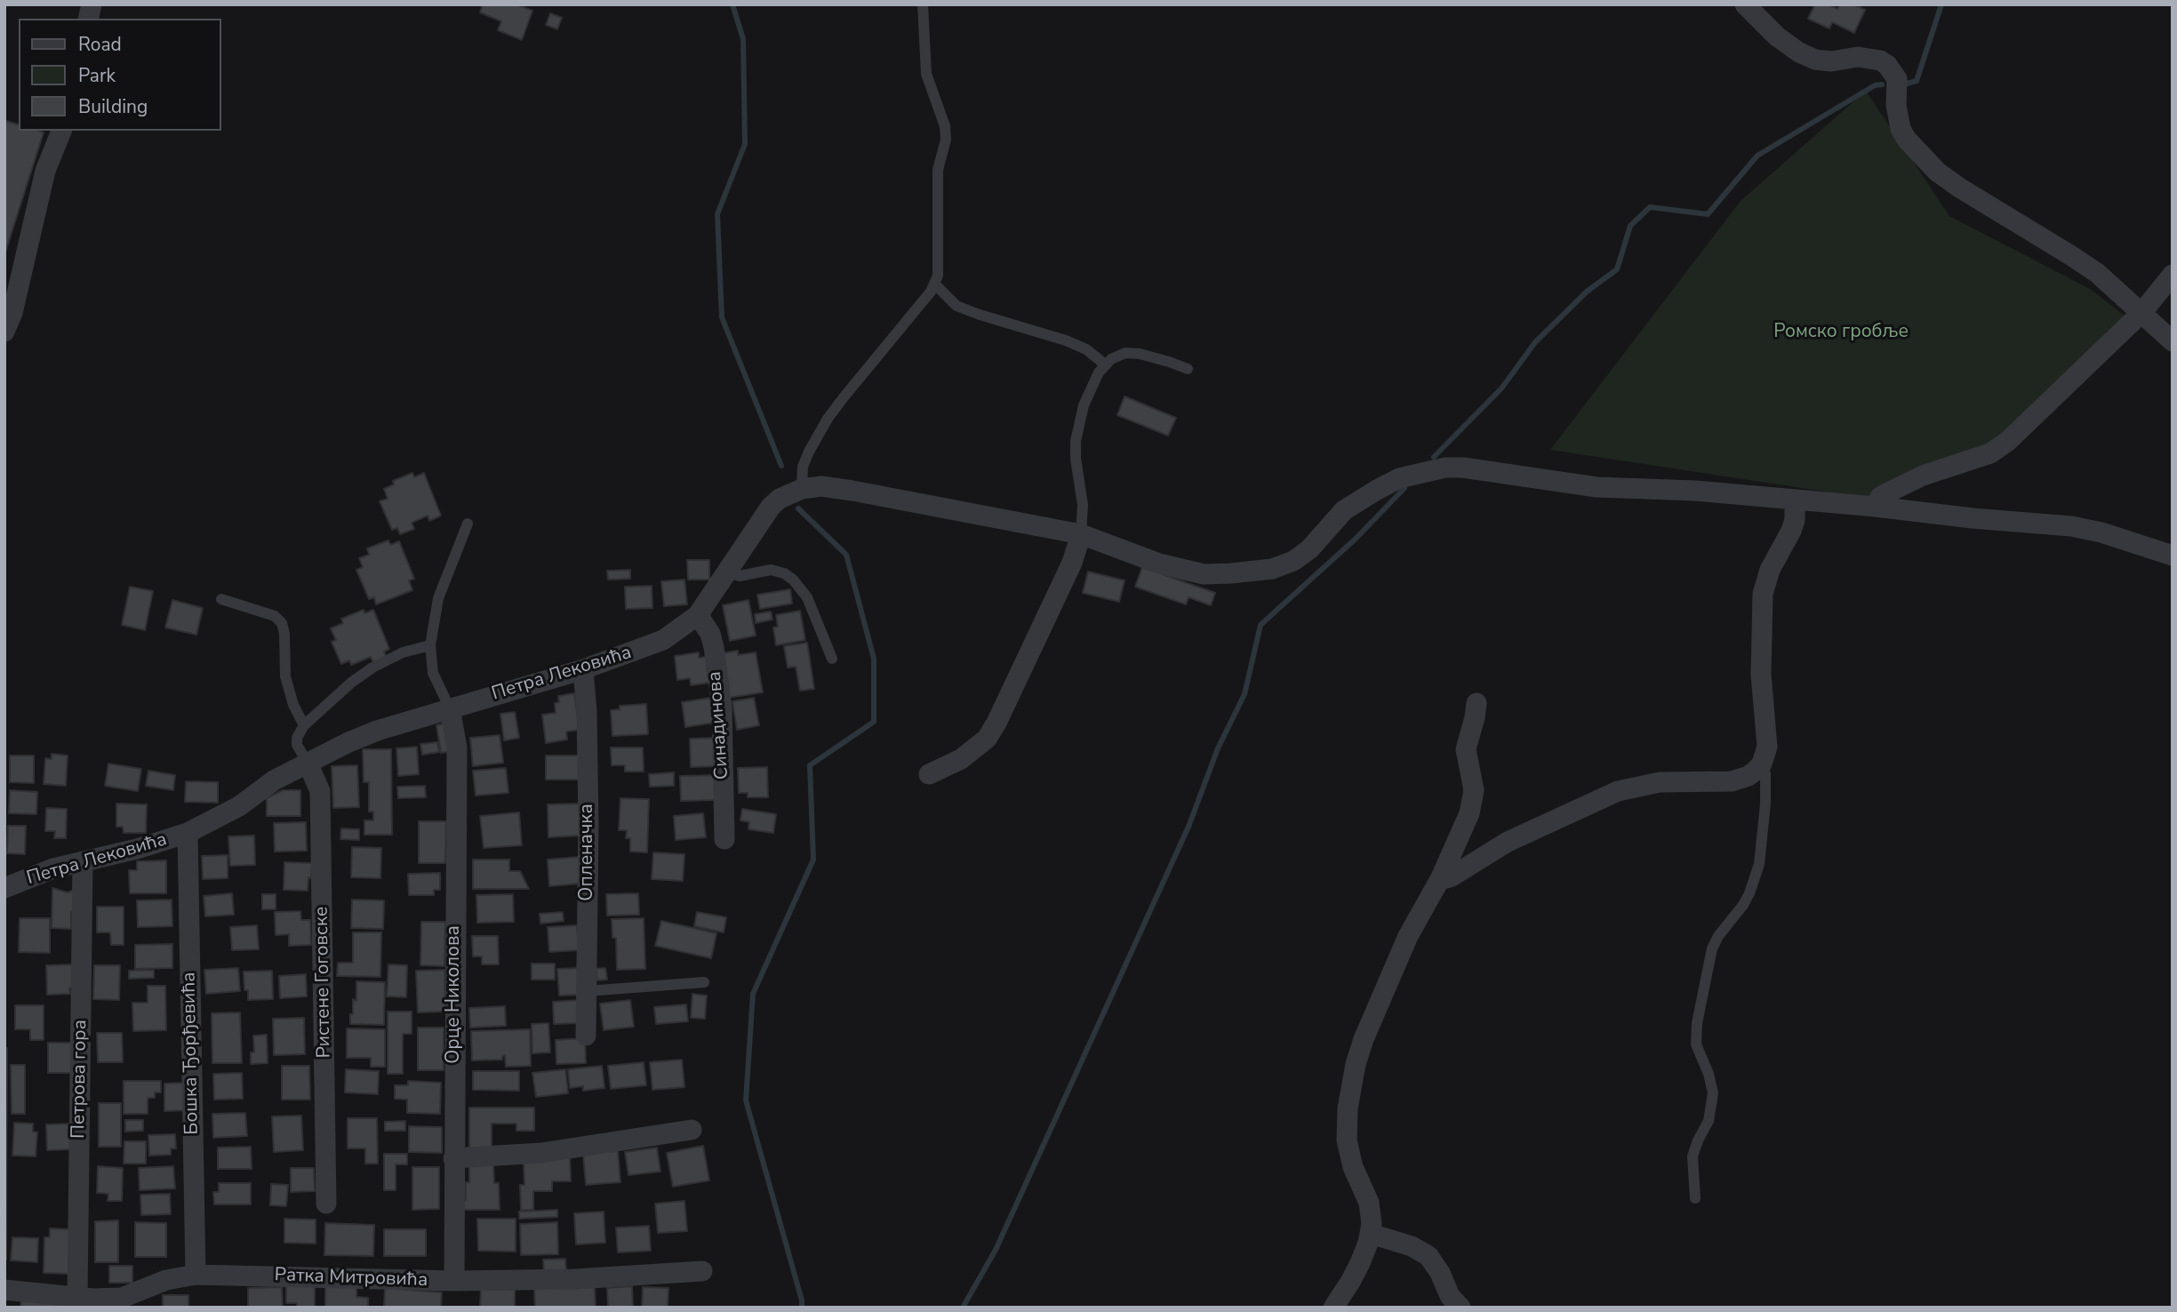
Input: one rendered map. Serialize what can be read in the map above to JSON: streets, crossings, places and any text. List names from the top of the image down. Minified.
{"streets":{"street":["Петра Лековића","Синадинова","Опленачка","Ристене Гоговске","Орце Николова","Бошка Ђорђевића","Петрова гора","Ратка Митровића"]},"crossings":[["Петра Лековића","Синадинова"],["Петра Лековића","Опленачка"],["Петра Лековића","Ристене Гоговске"],["Петра Лековића","Орце Николова"],["Петра Лековића","Бошка Ђорђевића"],["Петра Лековића","Петрова гора"],["Орце Николова","Ратка Митровића"],["Бошка Ђорђевића","Ратка Митровића"],["Петрова гора","Ратка Митровића"]],"parks":["Ромско гробље"],"legend":["Road","Park","Building"]}
